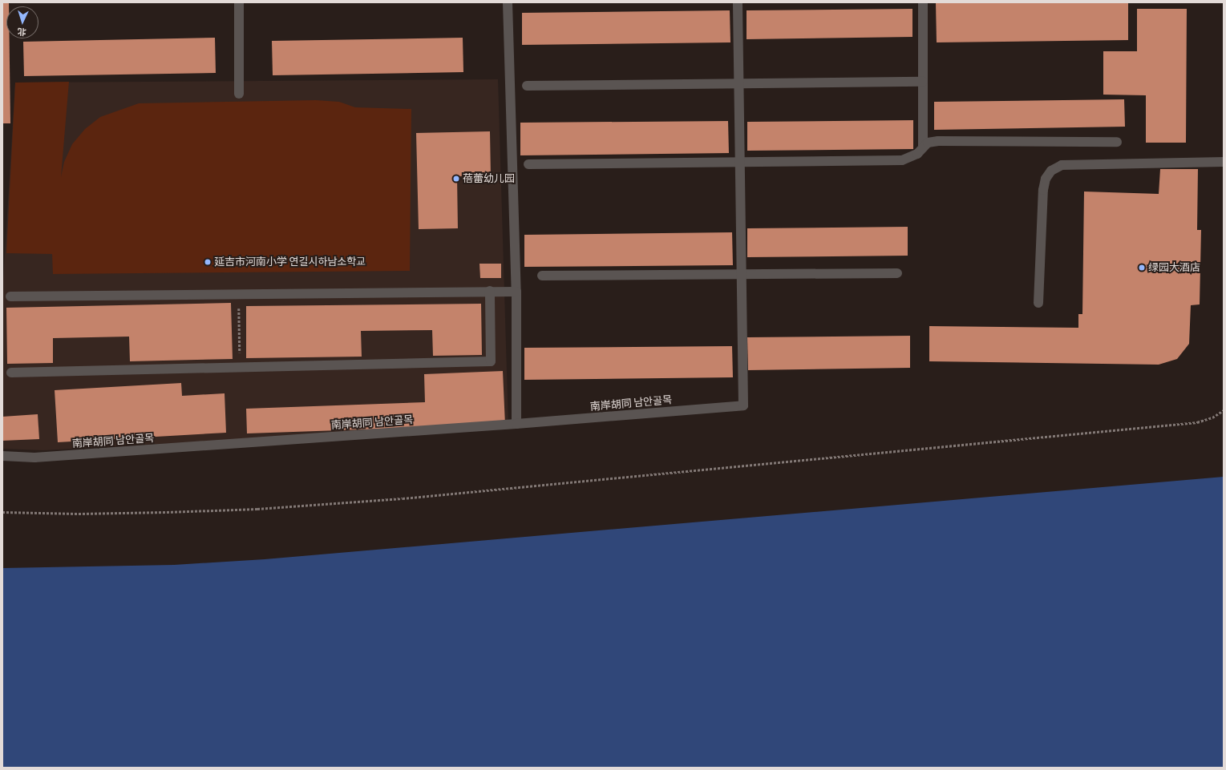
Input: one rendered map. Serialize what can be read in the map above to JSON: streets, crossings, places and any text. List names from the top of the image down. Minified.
{"streets":{"street":["南岸胡同 남안골목"]},"places":["蓓蕾幼儿园","延吉市河南小学 연길시하남소학교","绿园大酒店"],"north":"bottom"}
